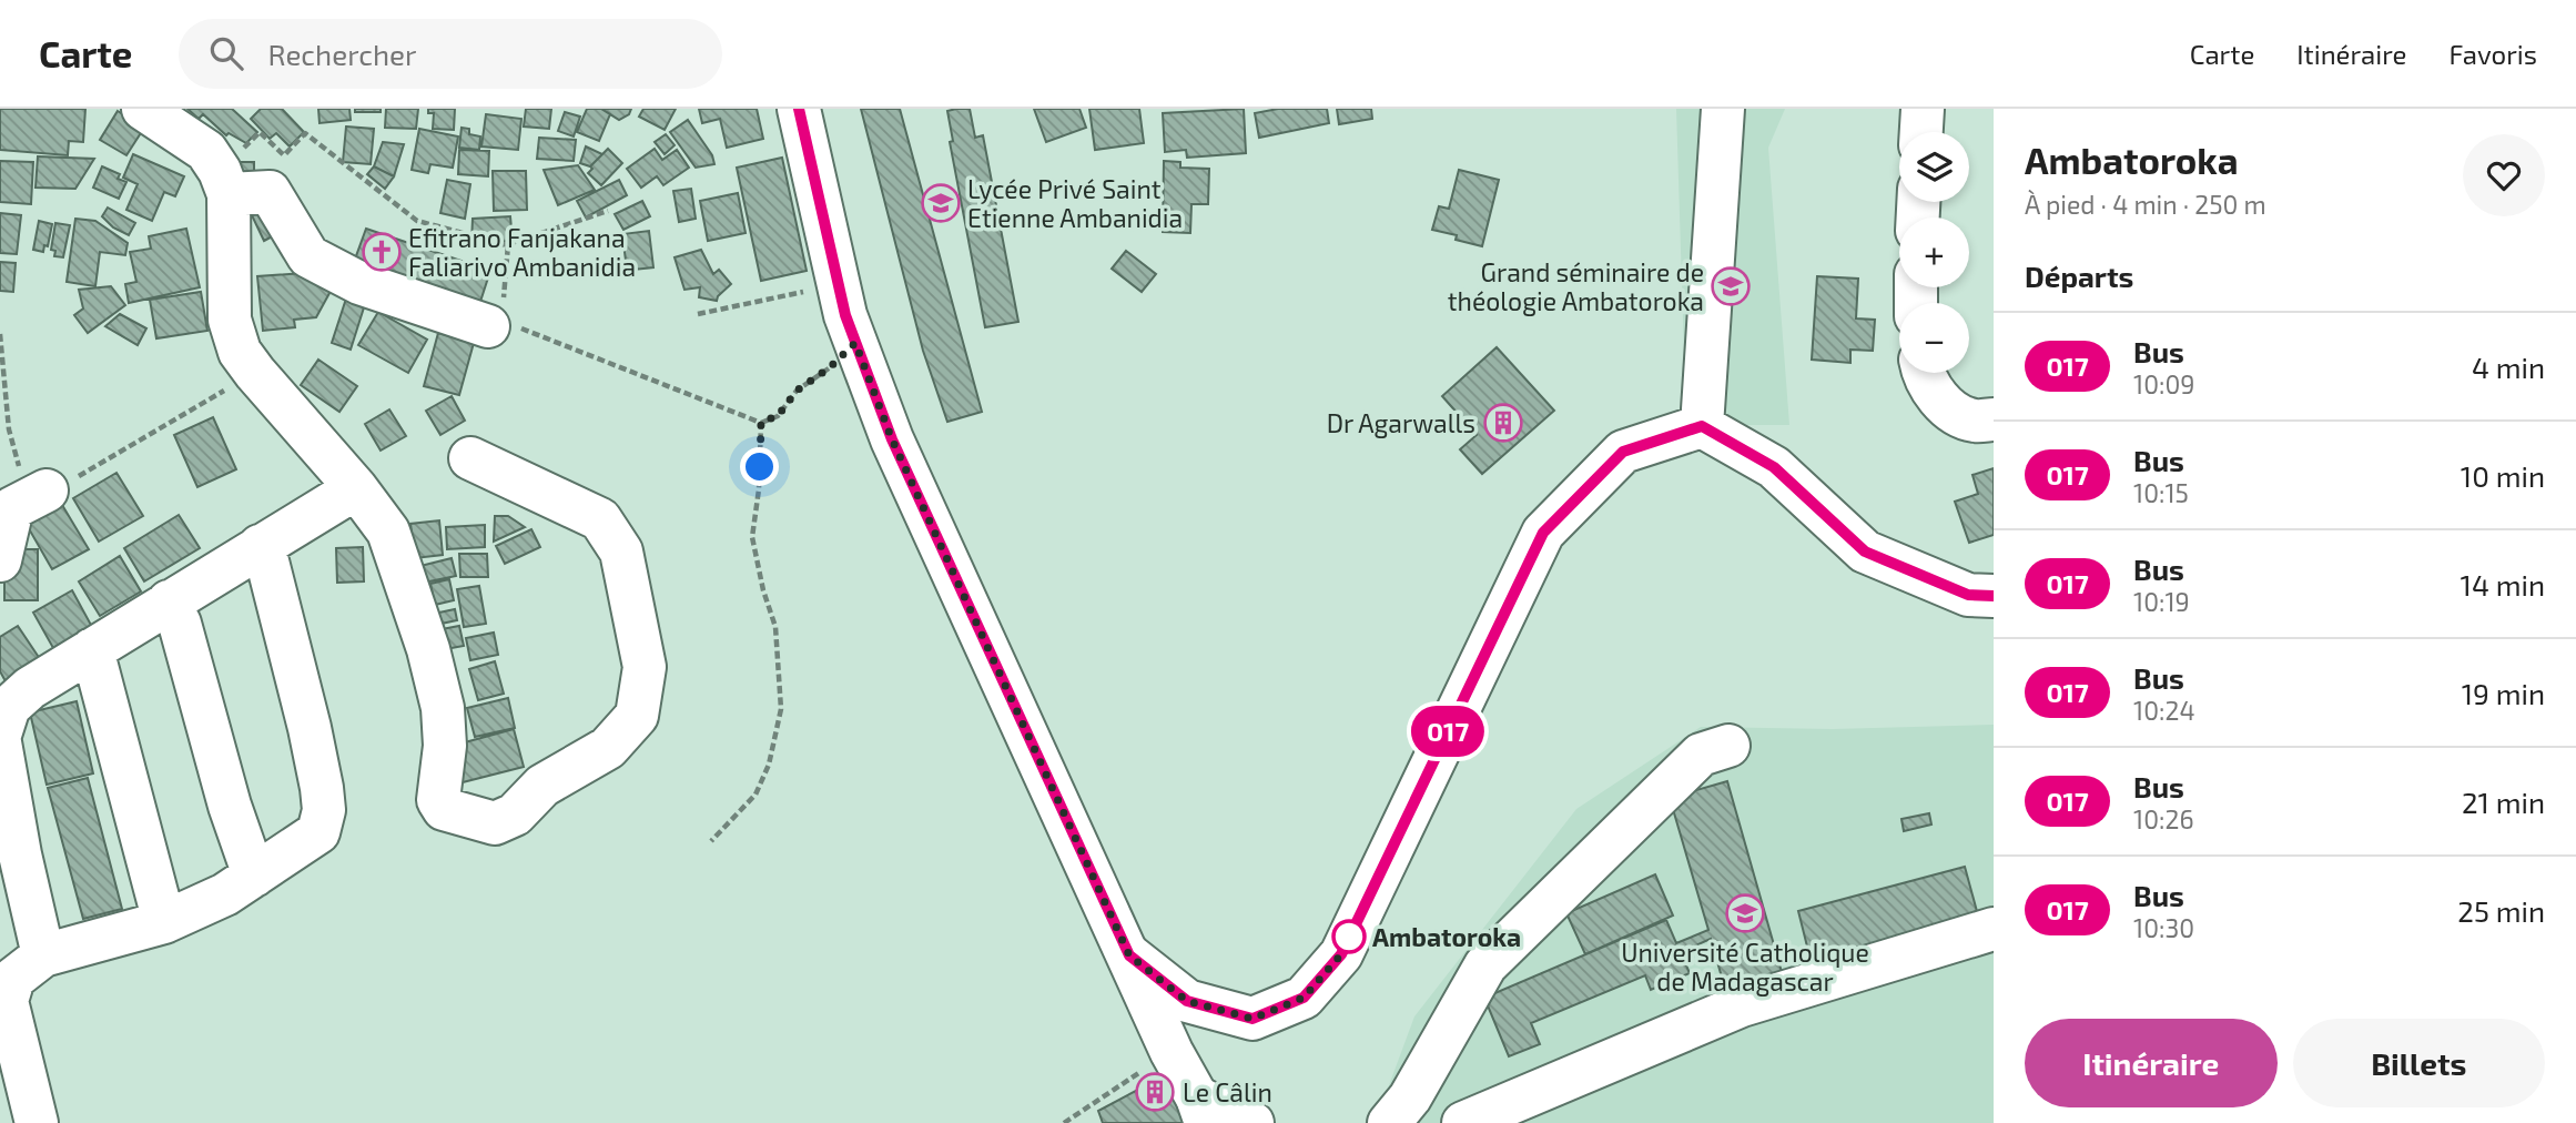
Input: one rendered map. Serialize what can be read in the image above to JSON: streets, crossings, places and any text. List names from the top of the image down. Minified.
{"places":{"school or university":["Lycée Privé Saint Etienne Ambanidia","Grand séminaire de théologie Ambatoroka","Université Catholique de Madagascar"],"church":["Efitrano Fanjakana Faliarivo Ambanidia"],"building":["Dr Agarwalls","Le Câlin"],"other":["Ambatoroka"]},"lines":["bus line 017"],"page":{"header":"Carte","search":"Rechercher","nav":["Carte","Itinéraire","Favoris"],"on_map":"017","heading":[["Ambatoroka","À pied · 4 min · 250 m"],"Départs"],"map_buttons":["+","−"],"list":[{"mark":"017","name":"Bus","note":"10:09","value":"4 min"},{"mark":"017","name":"Bus","note":"10:15","value":"10 min"},{"mark":"017","name":"Bus","note":"10:19","value":"14 min"},{"mark":"017","name":"Bus","note":"10:24","value":"19 min"},{"mark":"017","name":"Bus","note":"10:26","value":"21 min"},{"mark":"017","name":"Bus","note":"10:30","value":"25 min"}],"buttons":["Itinéraire","Billets"]}}
